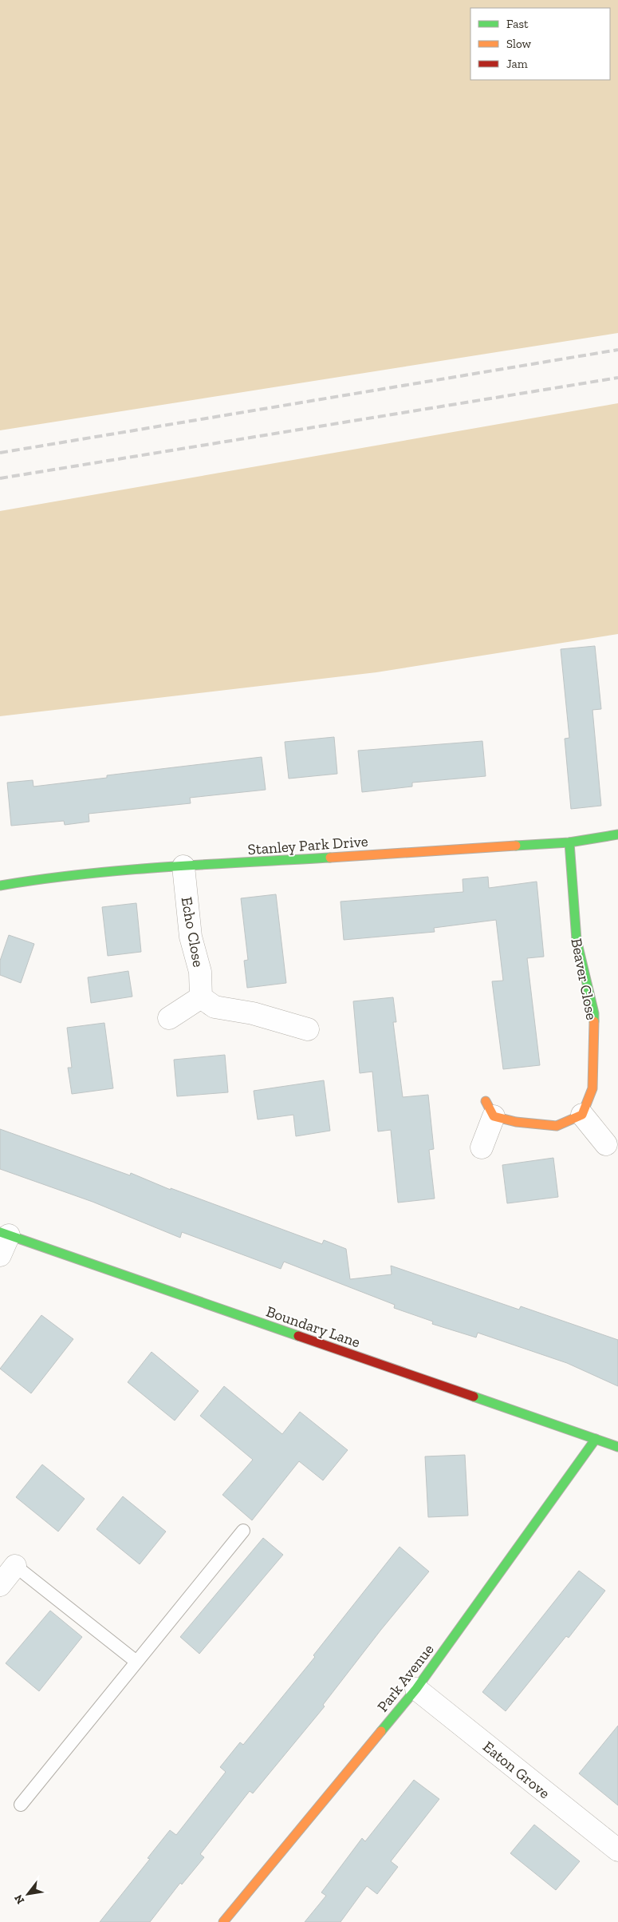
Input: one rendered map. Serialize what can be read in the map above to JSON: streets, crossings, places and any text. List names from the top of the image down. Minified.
{"streets":{"street":["Stanley Park Drive","Echo Close","Beaver Close","Boundary Lane","Park Avenue","Eaton Grove"]},"crossings":[["Stanley Park Drive","Echo Close"],["Stanley Park Drive","Beaver Close"],["Boundary Lane","Park Avenue"],["Park Avenue","Eaton Grove"]],"legend":["Fast","Slow","Jam"],"north":"bottom left"}
